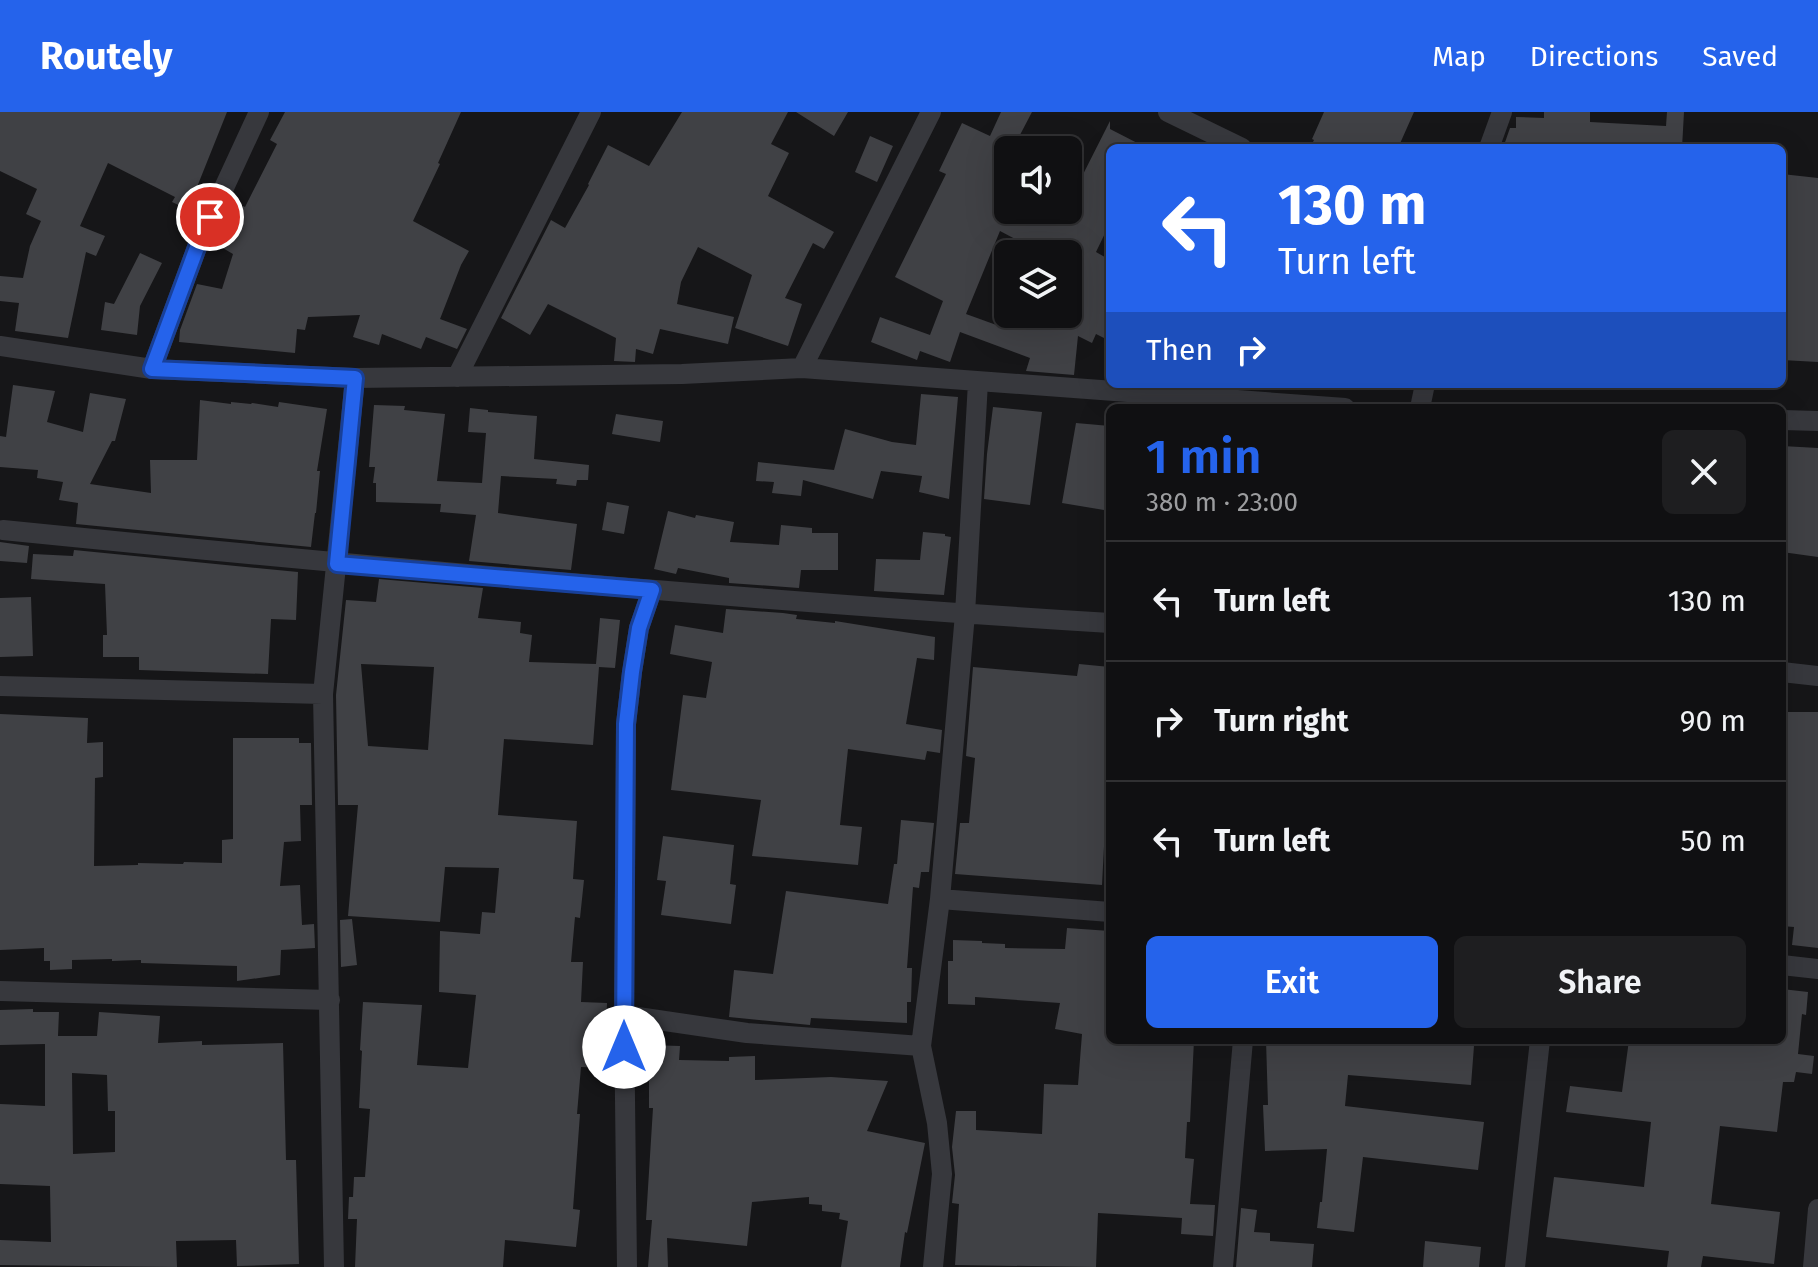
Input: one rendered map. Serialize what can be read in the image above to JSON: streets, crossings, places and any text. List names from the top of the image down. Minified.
{"page":{"header":"Routely","nav":["Map","Directions","Saved"],"turn":["130 m","Turn left"],"then":"Then","heading":["1 min","380 m · 23:00"],"list":[{"name":"Turn left","value":"130 m"},{"name":"Turn right","value":"90 m"},{"name":"Turn left","value":"50 m"}],"buttons":["Exit","Share"]}}
